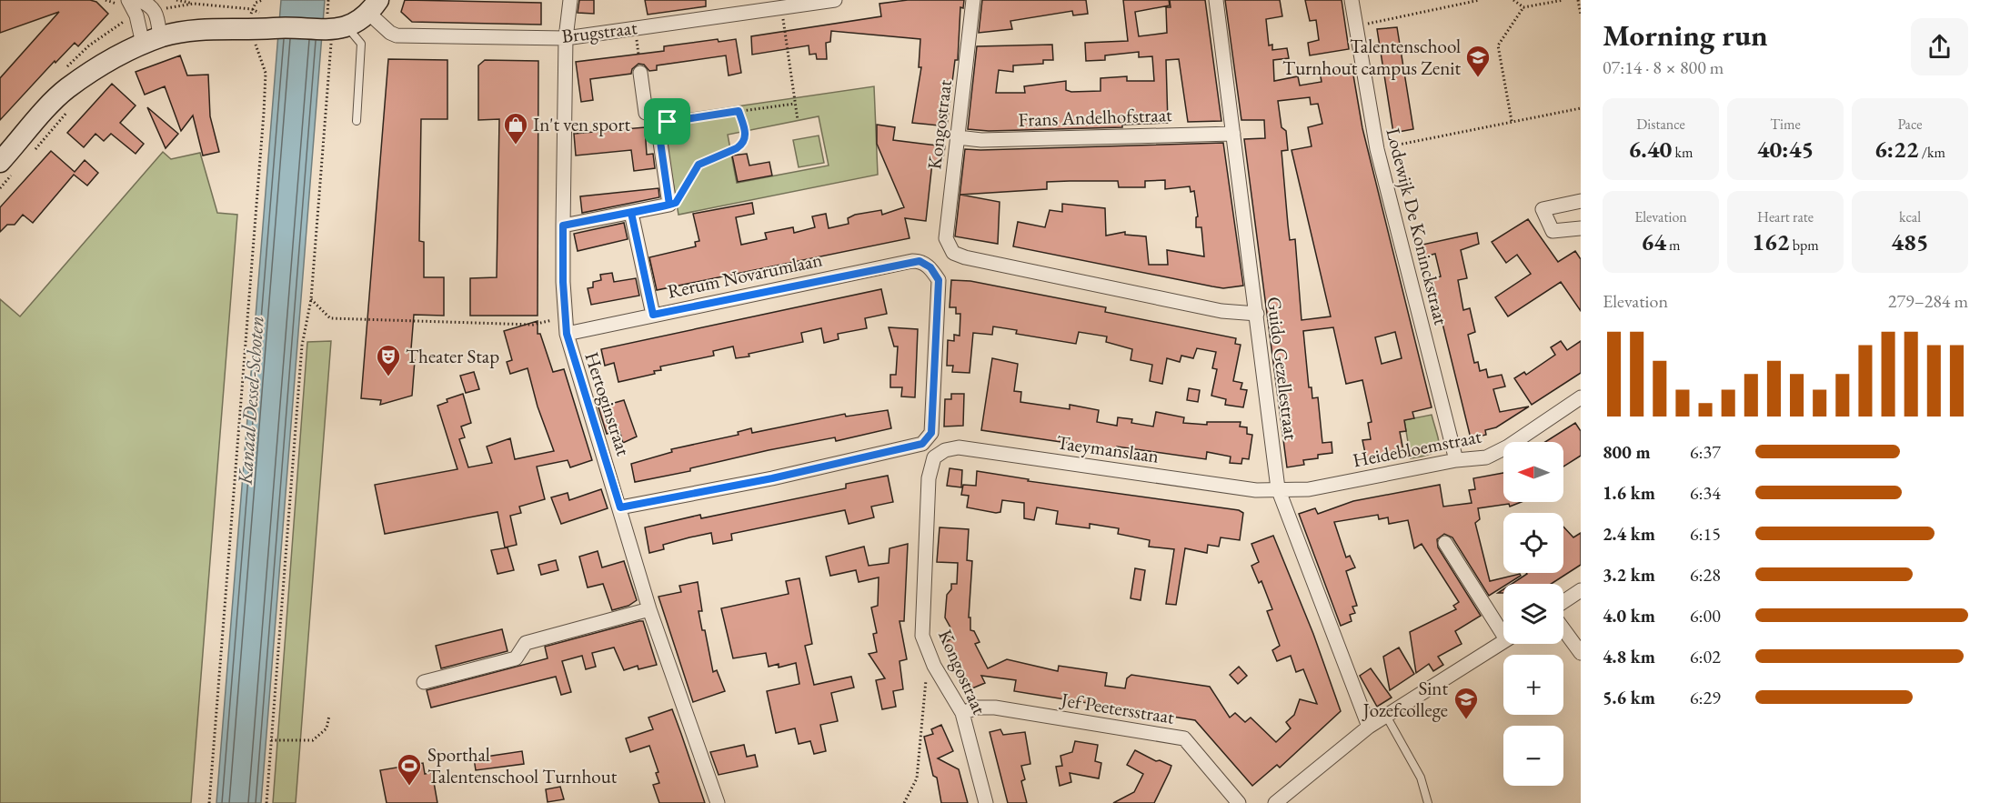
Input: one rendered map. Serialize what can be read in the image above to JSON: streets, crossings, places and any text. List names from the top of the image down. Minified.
{"streets":{"street":["Brugstraat","Frans Andelhofstraat","Kongostraat","Lodewijk De Koninckstraat","Rerum Novarumlaan","Guido Gezellestraat","Hertoginstraat","Heidebloemstraat","Taeymanslaan","Jef Peetersstraat"]},"crossings":[["Brugstraat","Hertoginstraat"],["Frans Andelhofstraat","Kongostraat"],["Frans Andelhofstraat","Guido Gezellestraat"],["Kongostraat","Guido Gezellestraat"],["Kongostraat","Taeymanslaan"],["Kongostraat","Jef Peetersstraat"],["Lodewijk De Koninckstraat","Heidebloemstraat"],["Rerum Novarumlaan","Hertoginstraat"],["Guido Gezellestraat","Heidebloemstraat"],["Guido Gezellestraat","Taeymanslaan"],["Heidebloemstraat","Taeymanslaan"]],"water":["Kanaal Dessel-Schoten"],"places":{"school or university":["Talentenschool Turnhout campus Zenit","Sint Jozefcollege"],"shop":["In't ven sport"],"theatre":["Theater Stap"],"sports":["Sporthal Talentenschool Turnhout"]},"north":"left","page":{"heading":["Morning run","07:14 · 8 × 800 m"],"stats":[["Distance","6.40 km"],["Time","40:45"],["Pace","6:22 /km"],["Elevation","64 m"],["Heart rate","162 bpm"],["kcal","485"]],"chart":["Elevation","279–284 m"],"list":[{"name":"800 m","note":"6:37"},{"name":"1.6 km","note":"6:34"},{"name":"2.4 km","note":"6:15"},{"name":"3.2 km","note":"6:28"},{"name":"4.0 km","note":"6:00"},{"name":"4.8 km","note":"6:02"},{"name":"5.6 km","note":"6:29"}],"map_buttons":["+","−"]}}
